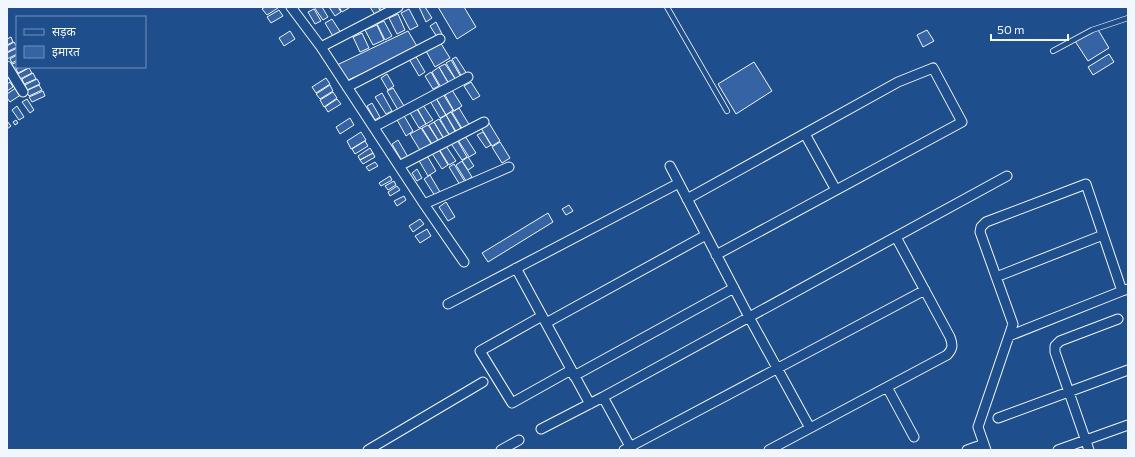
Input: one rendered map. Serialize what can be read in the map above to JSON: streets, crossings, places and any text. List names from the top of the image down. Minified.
{"legend":["सड़क","इमारत"],"scale_bar":"50 m"}
